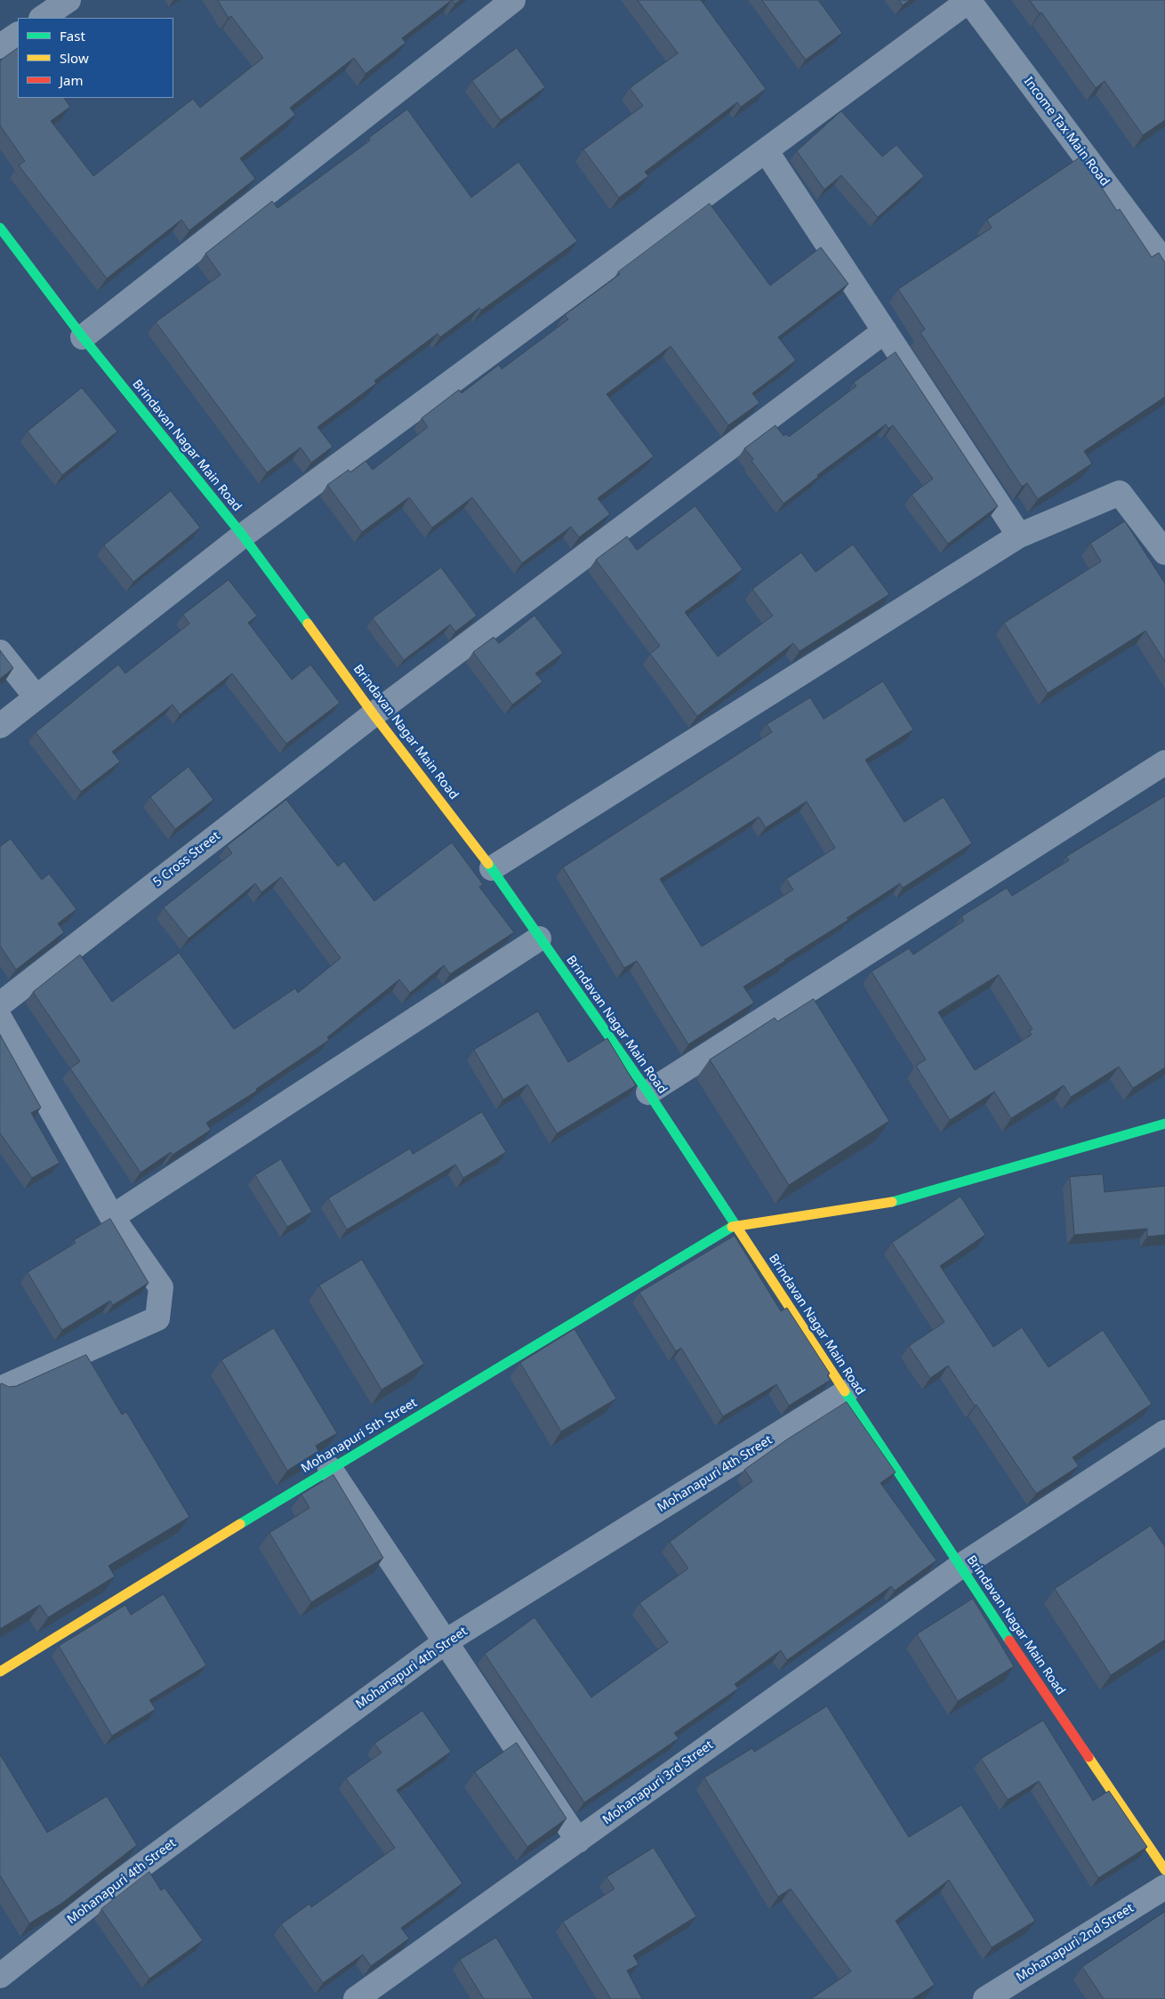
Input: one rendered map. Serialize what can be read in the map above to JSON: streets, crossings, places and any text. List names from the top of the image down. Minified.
{"streets":{"street":["Income Tax Main Road","Brindavan Nagar Main Road","5 Cross Street","Mohanapuri 5th Street","Mohanapuri 4th Street","Mohanapuri 3rd Street","Mohanapuri 2nd Street"]},"crossings":[["Brindavan Nagar Main Road","5 Cross Street"],["Brindavan Nagar Main Road","Mohanapuri 5th Street"],["Brindavan Nagar Main Road","Mohanapuri 4th Street"],["Brindavan Nagar Main Road","Mohanapuri 3rd Street"]],"legend":["Fast","Slow","Jam"]}
